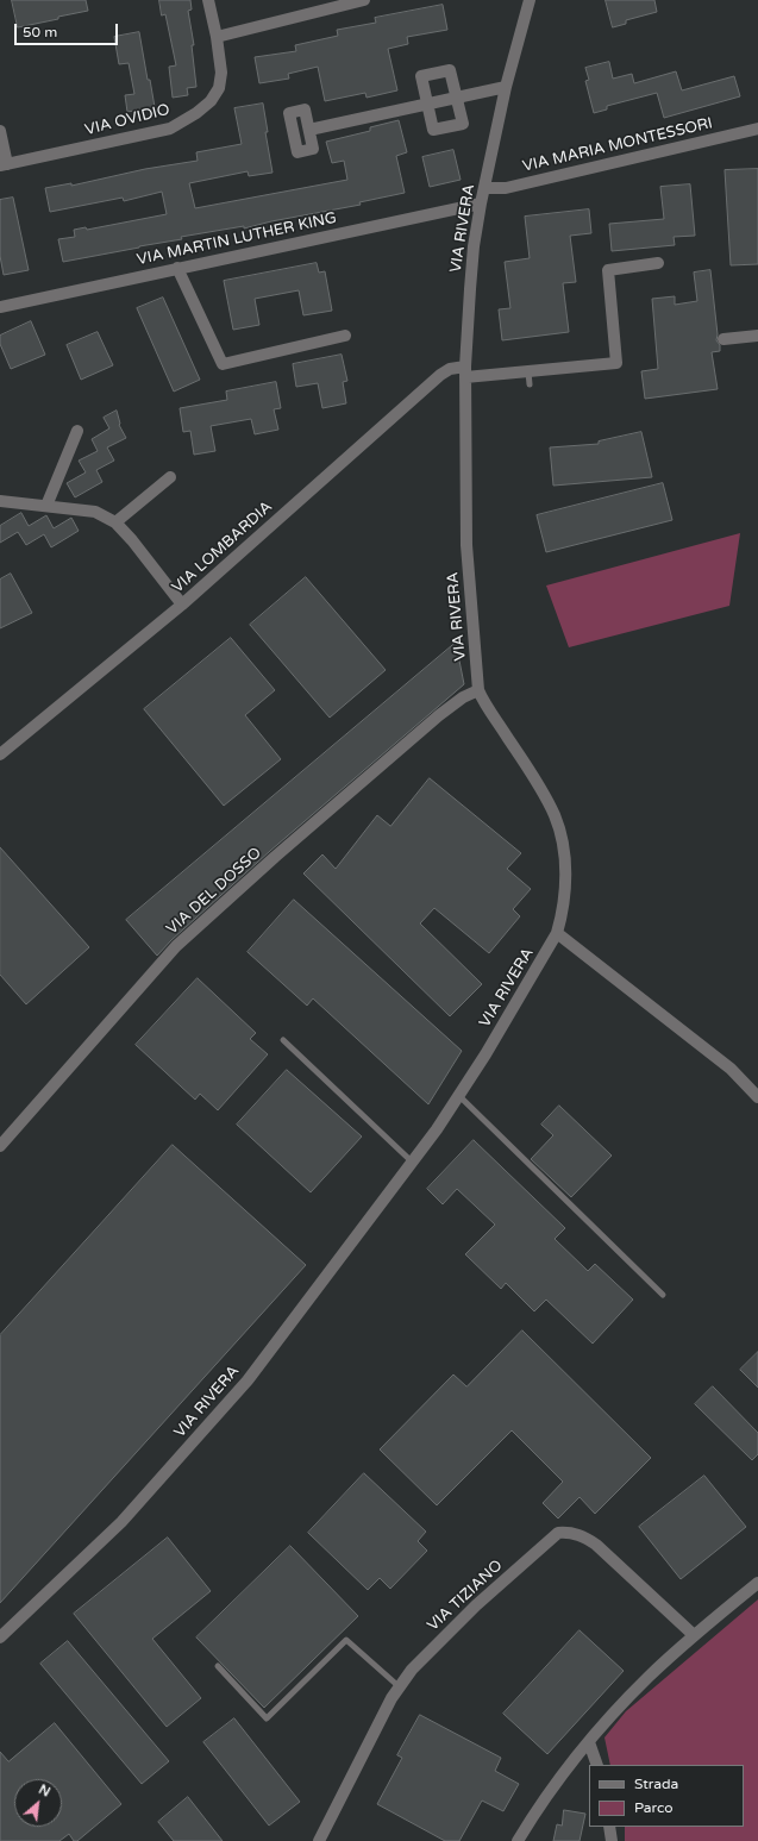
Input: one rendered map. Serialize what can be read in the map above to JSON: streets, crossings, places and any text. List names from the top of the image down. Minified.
{"streets":{"street":["VIA OVIDIO","VIA MARIA MONTESSORI","VIA RIVERA","VIA MARTIN LUTHER KING","VIA LOMBARDIA","VIA DEL DOSSO","VIA TIZIANO"]},"crossings":[["VIA MARIA MONTESSORI","VIA RIVERA"],["VIA RIVERA","VIA MARTIN LUTHER KING"],["VIA RIVERA","VIA LOMBARDIA"],["VIA RIVERA","VIA DEL DOSSO"]],"legend":["Strada","Parco"],"scale_bar":"50 m","north":"top right"}
